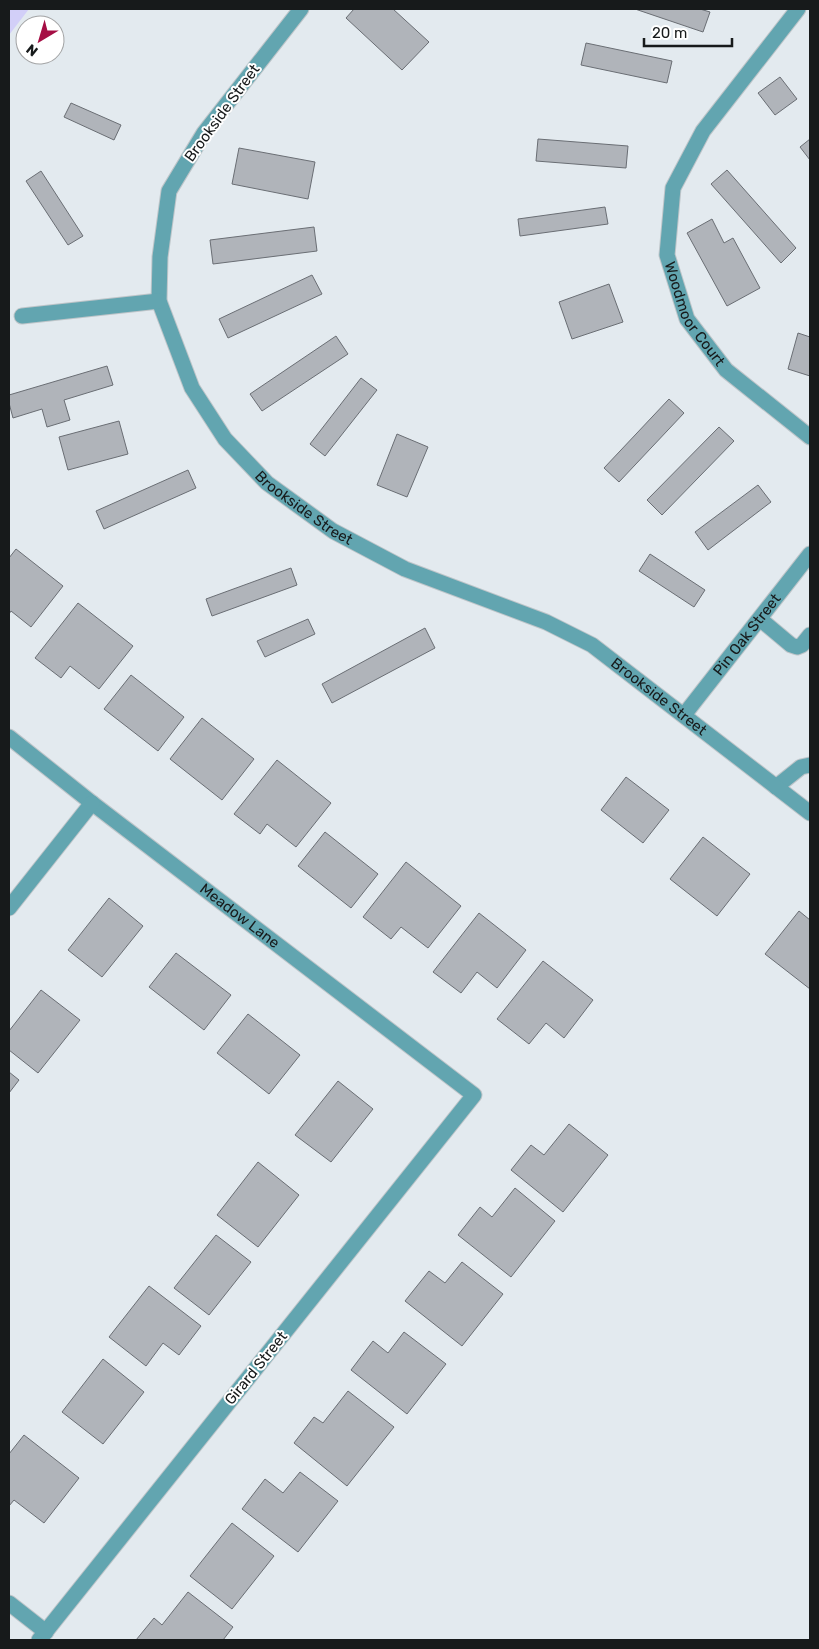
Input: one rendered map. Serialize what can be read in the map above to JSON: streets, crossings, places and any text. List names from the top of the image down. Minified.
{"streets":{"street":["Brookside Street","Woodmoor Court","Pin Oak Street","Meadow Lane","Girard Street"]},"crossings":[["Brookside Street","Pin Oak Street"],["Meadow Lane","Girard Street"]],"scale_bar":"20 m","north":"bottom left"}
